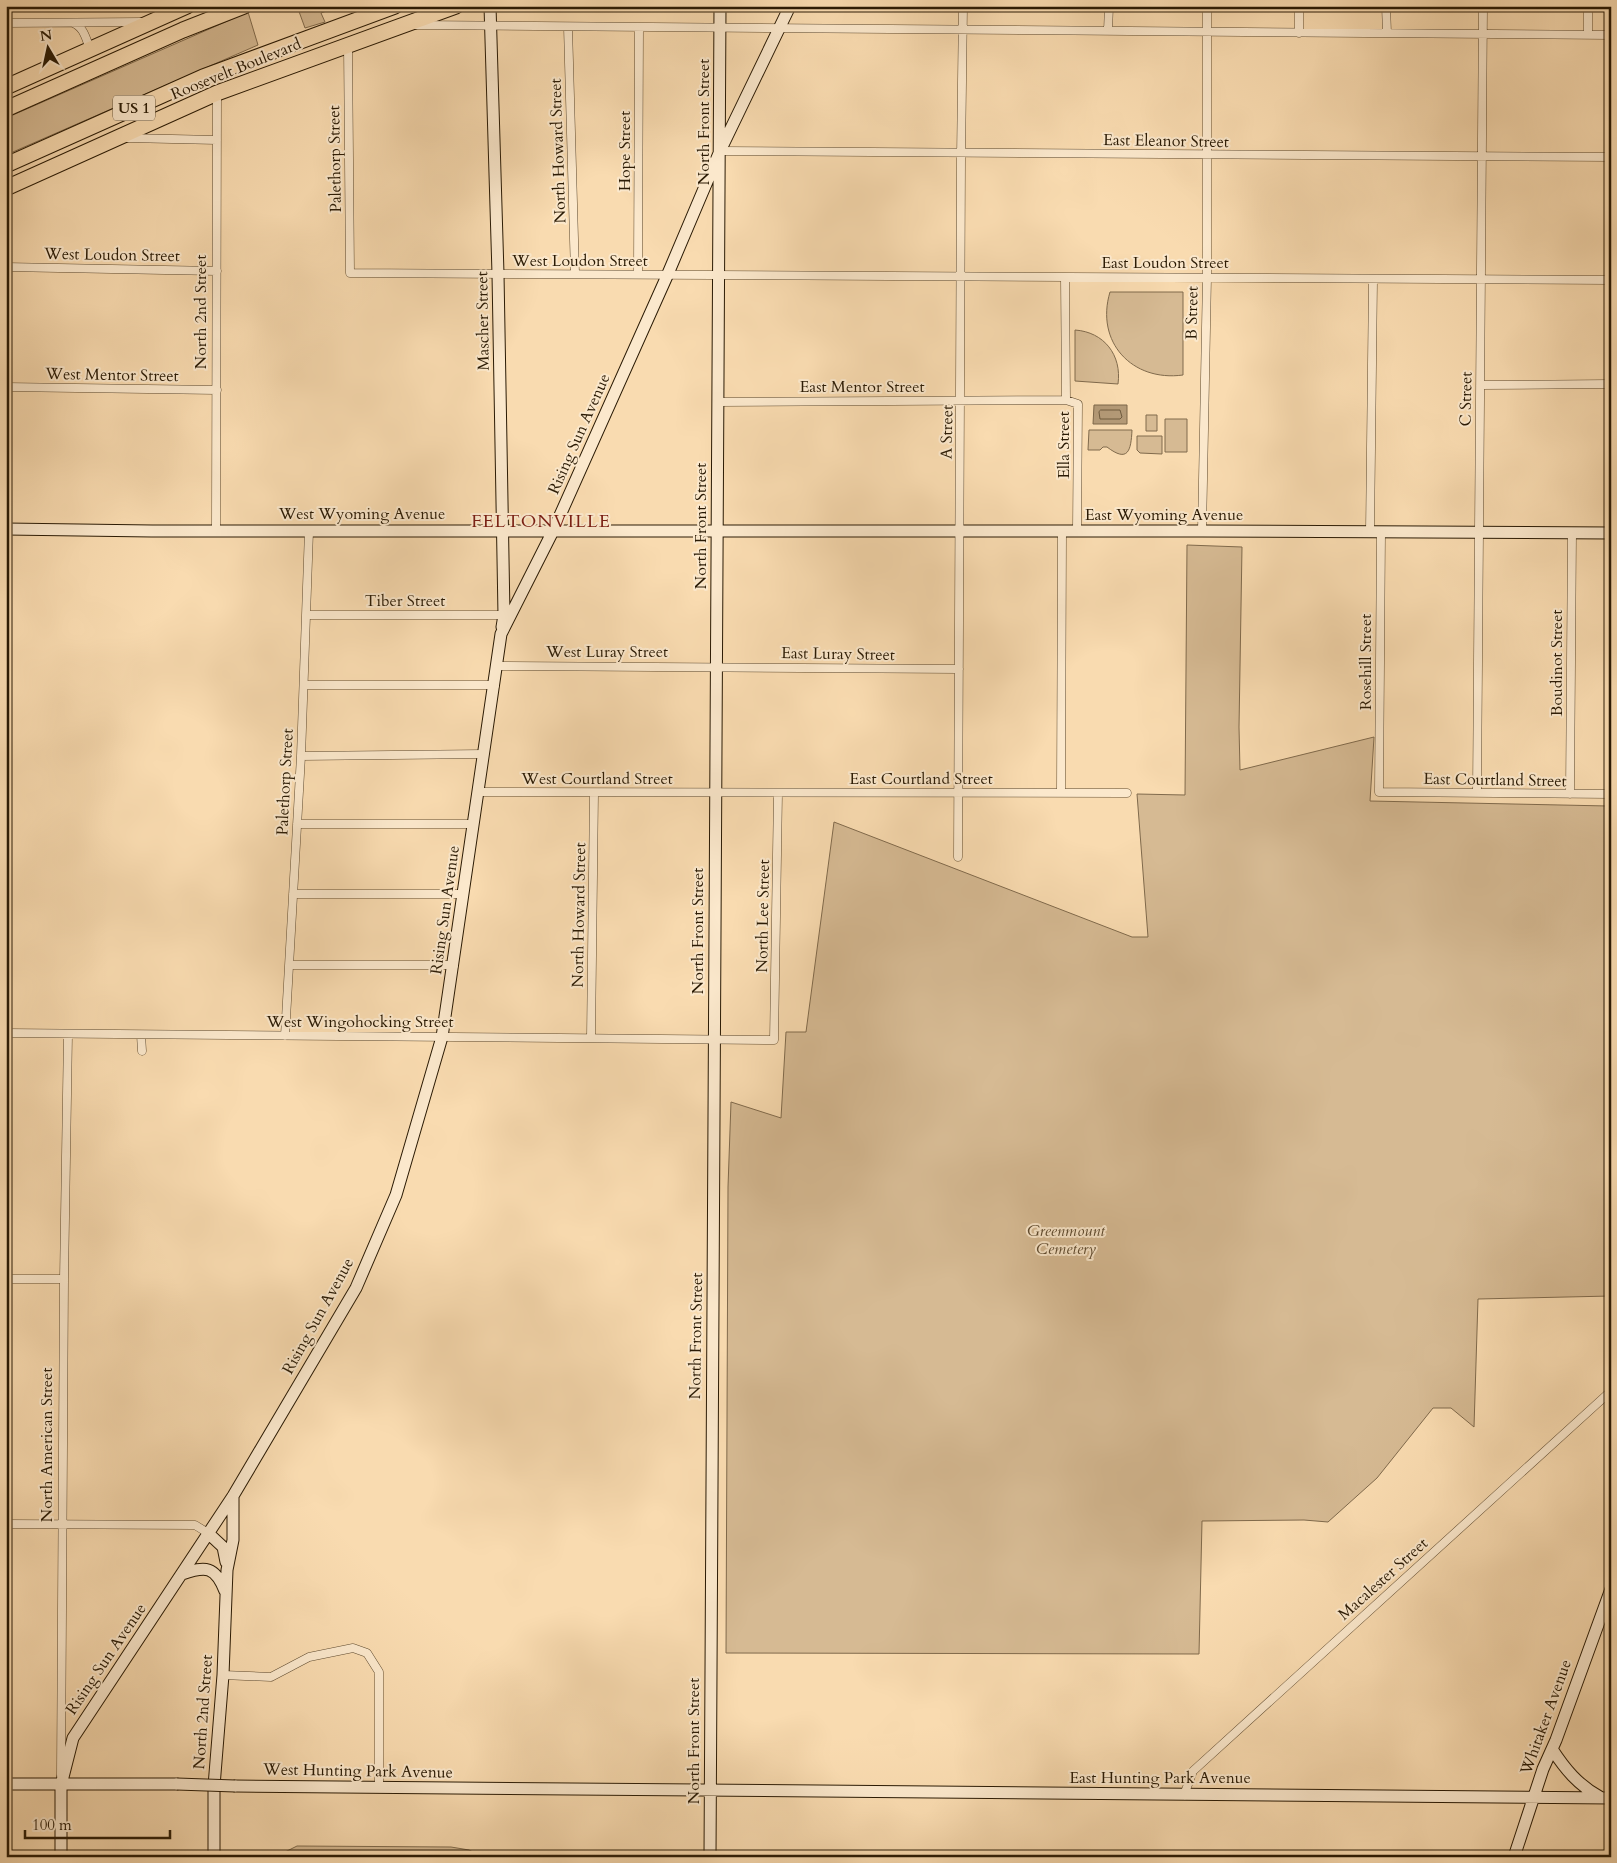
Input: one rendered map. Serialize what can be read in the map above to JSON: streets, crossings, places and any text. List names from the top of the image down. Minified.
{"streets":{"highway":["Roosevelt Boulevard","US 1"],"street":["North Front Street","East Eleanor Street","North Howard Street","Hope Street","Palethorp Street","West Loudon Street","East Loudon Street","North 2nd Street","B Street","Mascher Street","West Mentor Street","East Mentor Street","C Street","A Street","Rising Sun Avenue","Ella Street","West Wyoming Avenue","East Wyoming Avenue","Tiber Street","West Luray Street","East Luray Street","Rosehill Street","Boudinot Street","West Courtland Street","East Courtland Street","North Lee Street","West Wingohocking Street","North American Street","Macalester Street","Whitaker Avenue","West Hunting Park Avenue","East Hunting Park Avenue"]},"crossings":[["Roosevelt Boulevard","Palethorp Street"],["Roosevelt Boulevard","North 2nd Street"],["North Front Street","East Eleanor Street"],["North Front Street","West Loudon Street"],["North Front Street","East Loudon Street"],["North Front Street","East Mentor Street"],["North Front Street","Rising Sun Avenue"],["North Front Street","West Wyoming Avenue"],["North Front Street","East Wyoming Avenue"],["North Front Street","West Luray Street"],["North Front Street","East Luray Street"],["North Front Street","West Courtland Street"],["North Front Street","East Courtland Street"],["North Front Street","West Wingohocking Street"],["North Front Street","West Hunting Park Avenue"],["North Front Street","East Hunting Park Avenue"],["East Eleanor Street","B Street"],["East Eleanor Street","C Street"],["East Eleanor Street","A Street"],["East Eleanor Street","Rising Sun Avenue"],["North Howard Street","West Loudon Street"],["North Howard Street","West Courtland Street"],["North Howard Street","West Wingohocking Street"],["Hope Street","West Loudon Street"],["Palethorp Street","West Loudon Street"],["Palethorp Street","West Wyoming Avenue"],["Palethorp Street","Tiber Street"],["Palethorp Street","West Wingohocking Street"],["West Loudon Street","East Loudon Street"],["West Loudon Street","North 2nd Street"],["West Loudon Street","Mascher Street"],["West Loudon Street","Rising Sun Avenue"],["East Loudon Street","B Street"],["East Loudon Street","C Street"],["East Loudon Street","A Street"],["East Loudon Street","Ella Street"],["East Loudon Street","Rosehill Street"],["North 2nd Street","West Mentor Street"],["North 2nd Street","Rising Sun Avenue"],["North 2nd Street","West Wyoming Avenue"],["B Street","East Wyoming Avenue"],["Mascher Street","Rising Sun Avenue"],["Mascher Street","West Wyoming Avenue"],["Mascher Street","Tiber Street"],["East Mentor Street","A Street"],["East Mentor Street","Ella Street"],["C Street","East Wyoming Avenue"],["C Street","East Courtland Street"],["A Street","East Wyoming Avenue"],["A Street","East Luray Street"],["A Street","East Courtland Street"],["Rising Sun Avenue","West Wyoming Avenue"],["Rising Sun Avenue","West Luray Street"],["Rising Sun Avenue","West Courtland Street"],["Rising Sun Avenue","West Wingohocking Street"],["Rising Sun Avenue","North American Street"],["Rising Sun Avenue","West Hunting Park Avenue"],["Ella Street","East Wyoming Avenue"],["West Wyoming Avenue","East Wyoming Avenue"],["East Wyoming Avenue","Rosehill Street"],["East Wyoming Avenue","Boudinot Street"],["West Luray Street","East Luray Street"],["Rosehill Street","East Courtland Street"],["Boudinot Street","East Courtland Street"],["West Courtland Street","East Courtland Street"],["East Courtland Street","North Lee Street"],["North Lee Street","West Wingohocking Street"],["West Wingohocking Street","North American Street"],["North American Street","West Hunting Park Avenue"],["Macalester Street","East Hunting Park Avenue"],["Whitaker Avenue","East Hunting Park Avenue"],["West Hunting Park Avenue","East Hunting Park Avenue"]],"districts":["FELTONVILLE"],"parks":["Greenmount Cemetery"],"scale_bar":"100 m","north":"top"}
